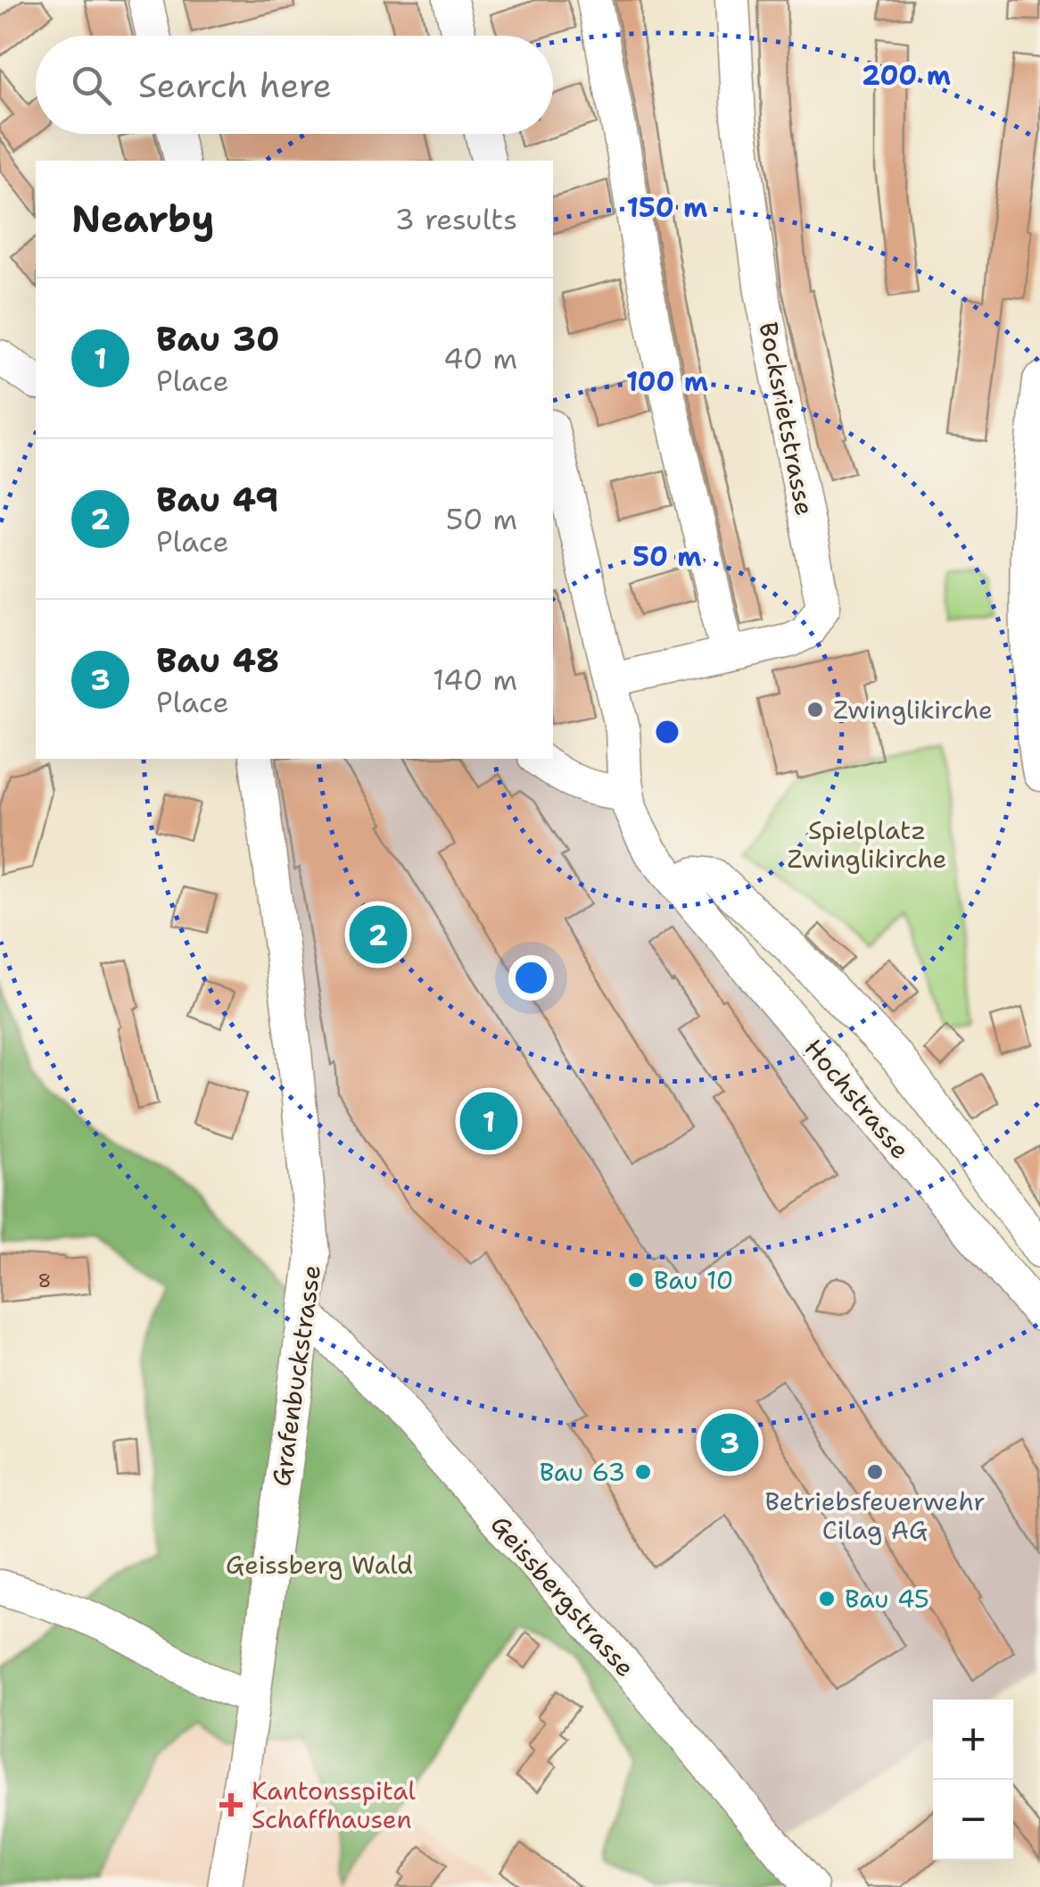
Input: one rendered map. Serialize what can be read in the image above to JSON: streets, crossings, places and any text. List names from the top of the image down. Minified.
{"streets":{"street":["Bocksrietstrasse","Hochstrasse","Grafenbuckstrasse","Geissbergstrasse"]},"crossings":[["Bocksrietstrasse","Hochstrasse"],["Grafenbuckstrasse","Geissbergstrasse"]],"parks":["Spielplatz Zwinglikirche","Geissberg Wald"],"places":{"other":["Zwinglikirche","Bau 10","Bau 63","Betriebsfeuerwehr Cilag AG","Bau 45"],"health":["Kantonsspital Schaffhausen"]},"house_numbers":["8"],"page":{"search":"Search here","heading":["Nearby","3 results"],"list":[{"mark":"1","name":"Bau 30","note":"Place","value":"40 m"},{"mark":"2","name":"Bau 49","note":"Place","value":"50 m"},{"mark":"3","name":"Bau 48","note":"Place","value":"140 m"}],"pins":["2","1","3"],"map_buttons":["+","−"]},"rings":["200 m","150 m","100 m","50 m"]}
